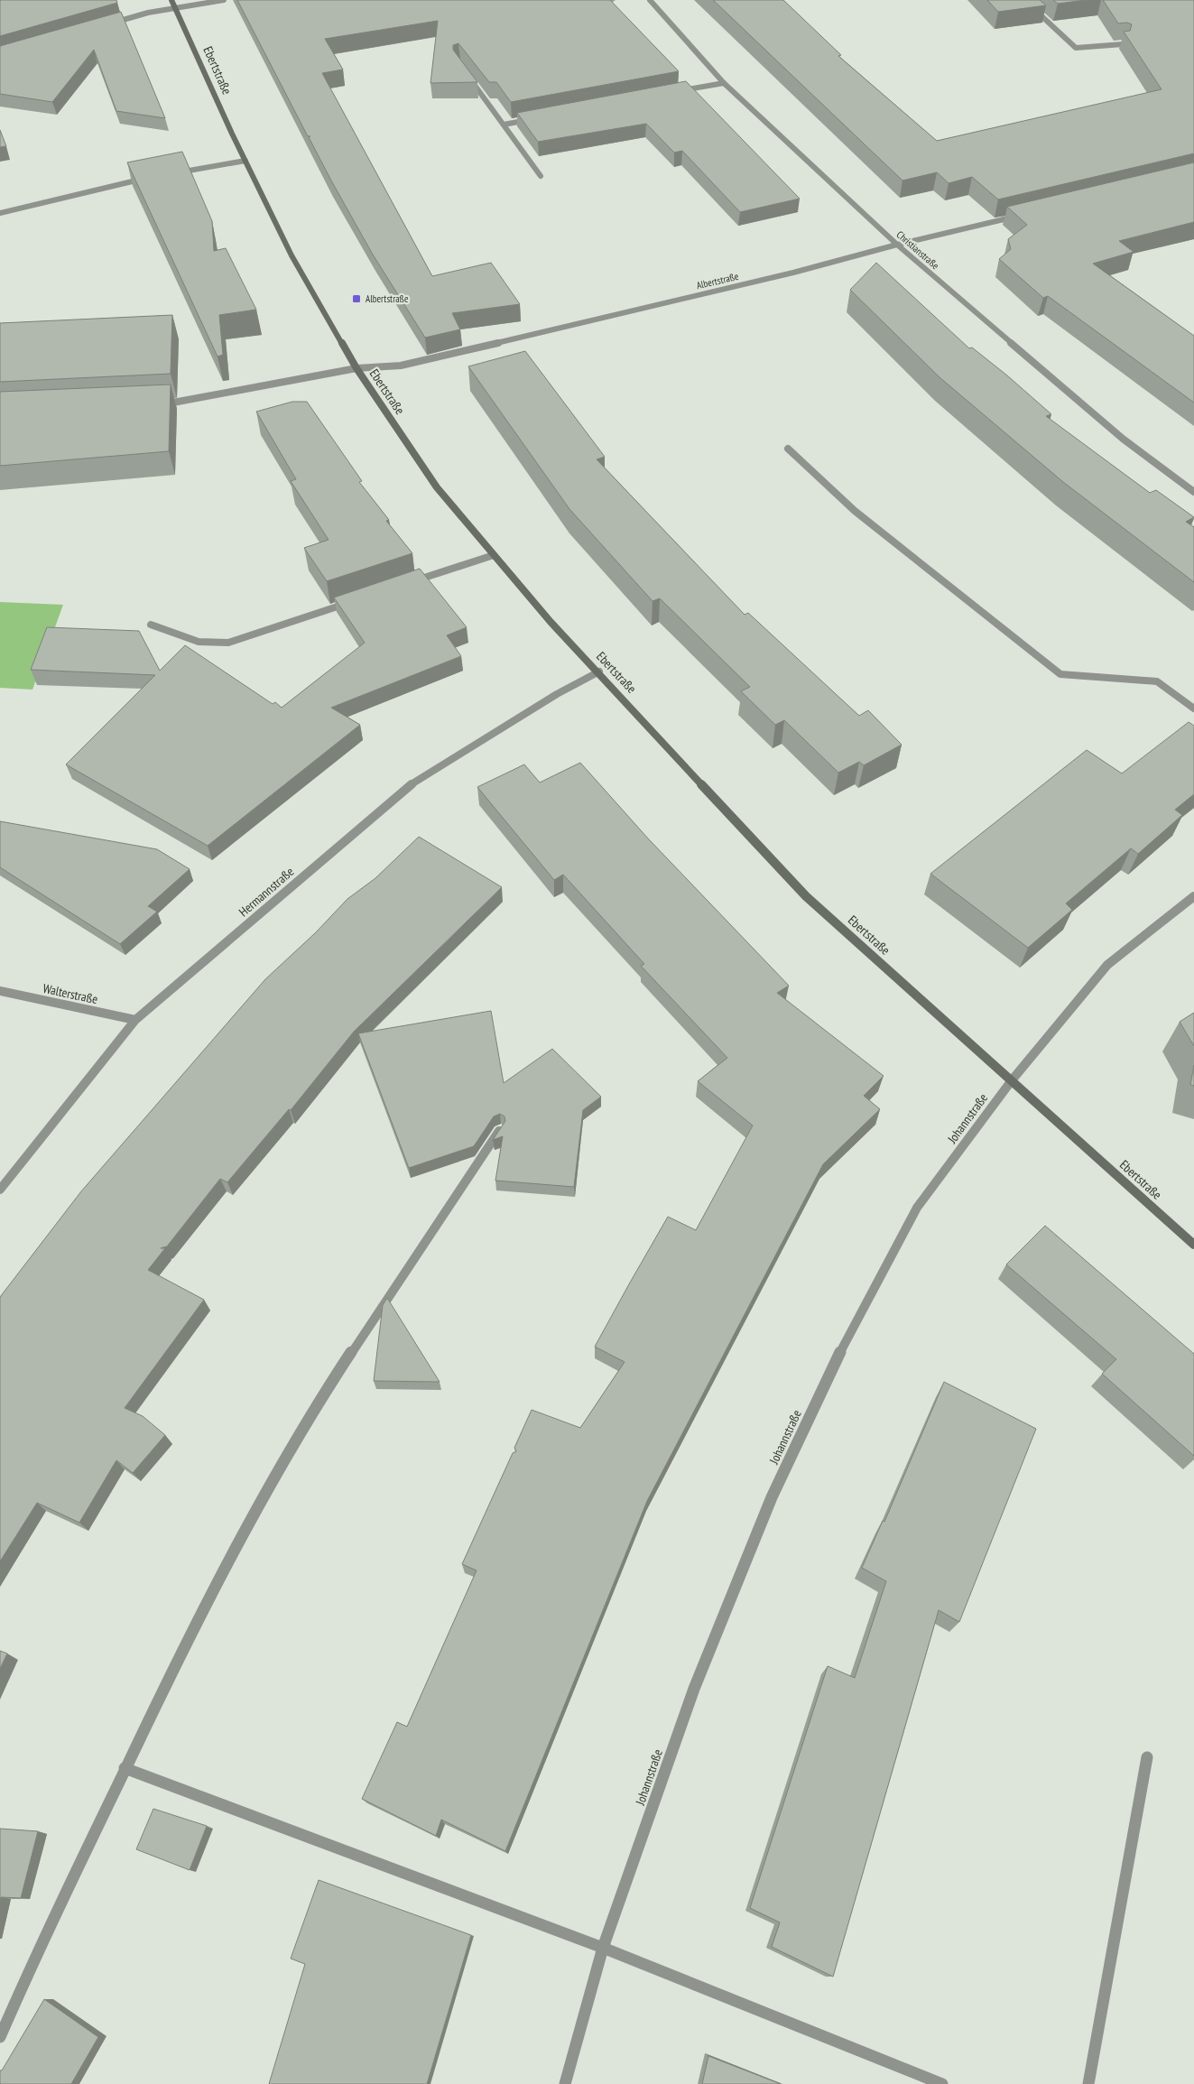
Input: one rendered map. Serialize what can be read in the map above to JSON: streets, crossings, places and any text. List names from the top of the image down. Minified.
{"streets":{"street":["Ebertstraße","Christianstraße","Albertstraße","Hermannstraße","Walterstraße","Johannstraße"]},"crossings":[["Ebertstraße","Albertstraße"],["Ebertstraße","Hermannstraße"],["Ebertstraße","Johannstraße"],["Christianstraße","Albertstraße"],["Hermannstraße","Walterstraße"]],"places":{"transit":["Albertstraße"]}}
